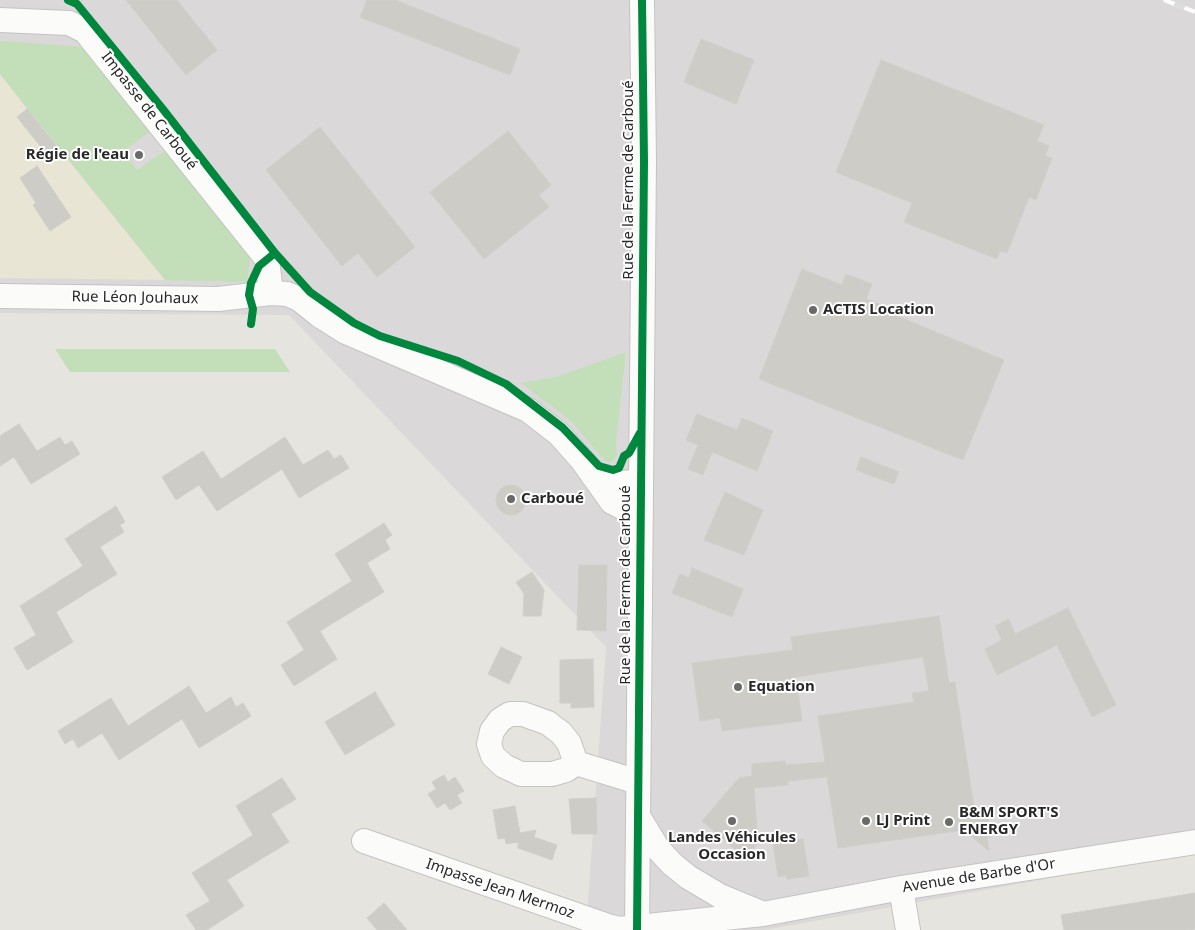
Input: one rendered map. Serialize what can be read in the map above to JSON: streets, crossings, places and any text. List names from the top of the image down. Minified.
{"streets":{"street":["Impasse de Carboué","Rue de la Ferme de Carboué","Rue Léon Jouhaux","Avenue de Barbe d'Or","Impasse Jean Mermoz"]},"crossings":[["Impasse de Carboué","Rue de la Ferme de Carboué"],["Impasse de Carboué","Rue Léon Jouhaux"],["Rue de la Ferme de Carboué","Avenue de Barbe d'Or"],["Rue de la Ferme de Carboué","Impasse Jean Mermoz"],["Avenue de Barbe d'Or","Impasse Jean Mermoz"]],"places":["Régie de l'eau","ACTIS Location","Carboué","Equation","Landes Véhicules Occasion","LJ Print","B&M SPORT'S ENERGY"]}
